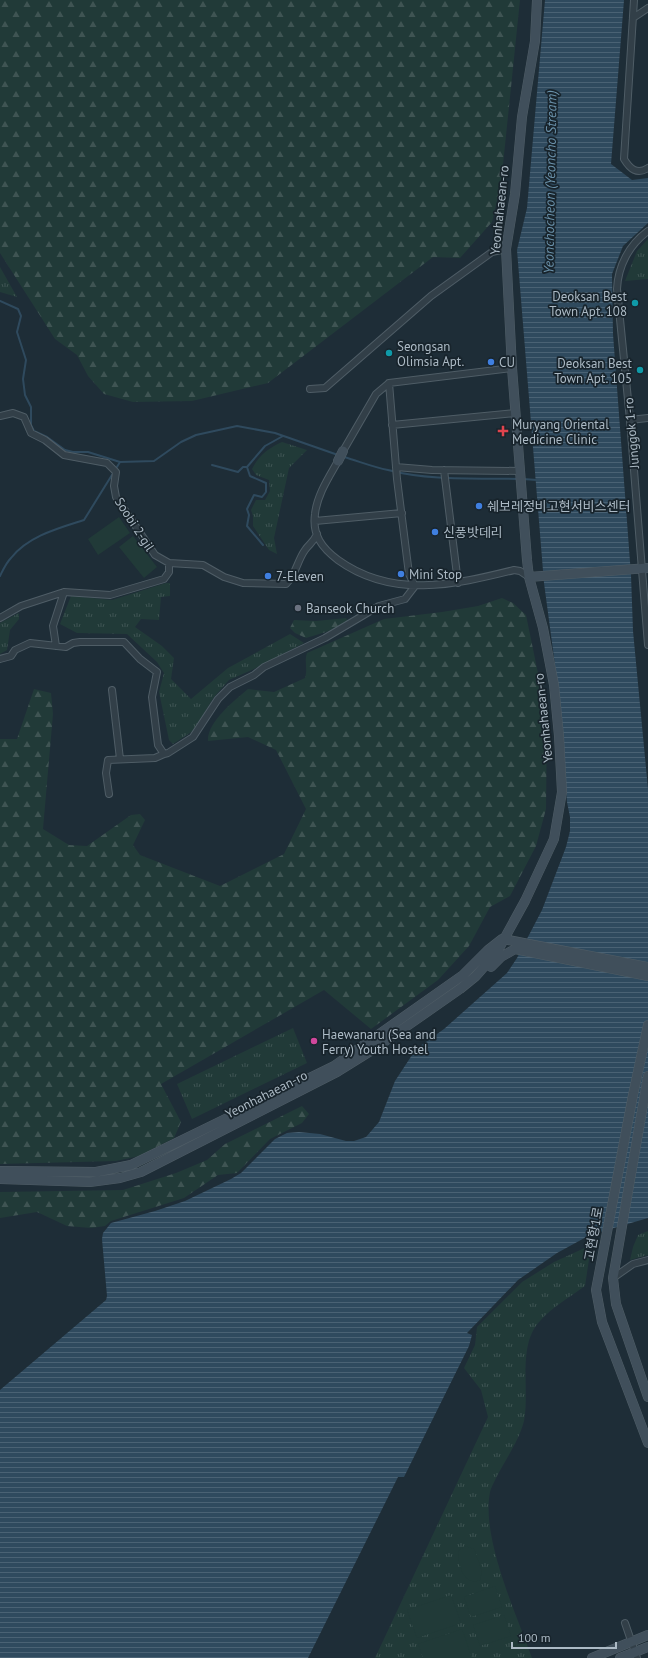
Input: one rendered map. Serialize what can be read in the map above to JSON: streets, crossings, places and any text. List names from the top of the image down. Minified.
{"streets":{"street":["Yeonhahaean-ro","Junggok 1-ro","Soobi 2-gil","고현항1로"]},"water":["Yeonchocheon (Yeoncho Stream)"],"places":{"other":["Deoksan Best Town Apt. 108","Seongsan Olimsia Apt.","CU","Deoksan Best Town Apt. 105","쉐보레정비고현서비스센터","신풍밧데리","Mini Stop","7-Eleven","Banseok Church","Haewanaru (Sea and Ferry) Youth Hostel"],"health":["Muryang Oriental Medicine Clinic"]},"scale_bar":"100 m"}
